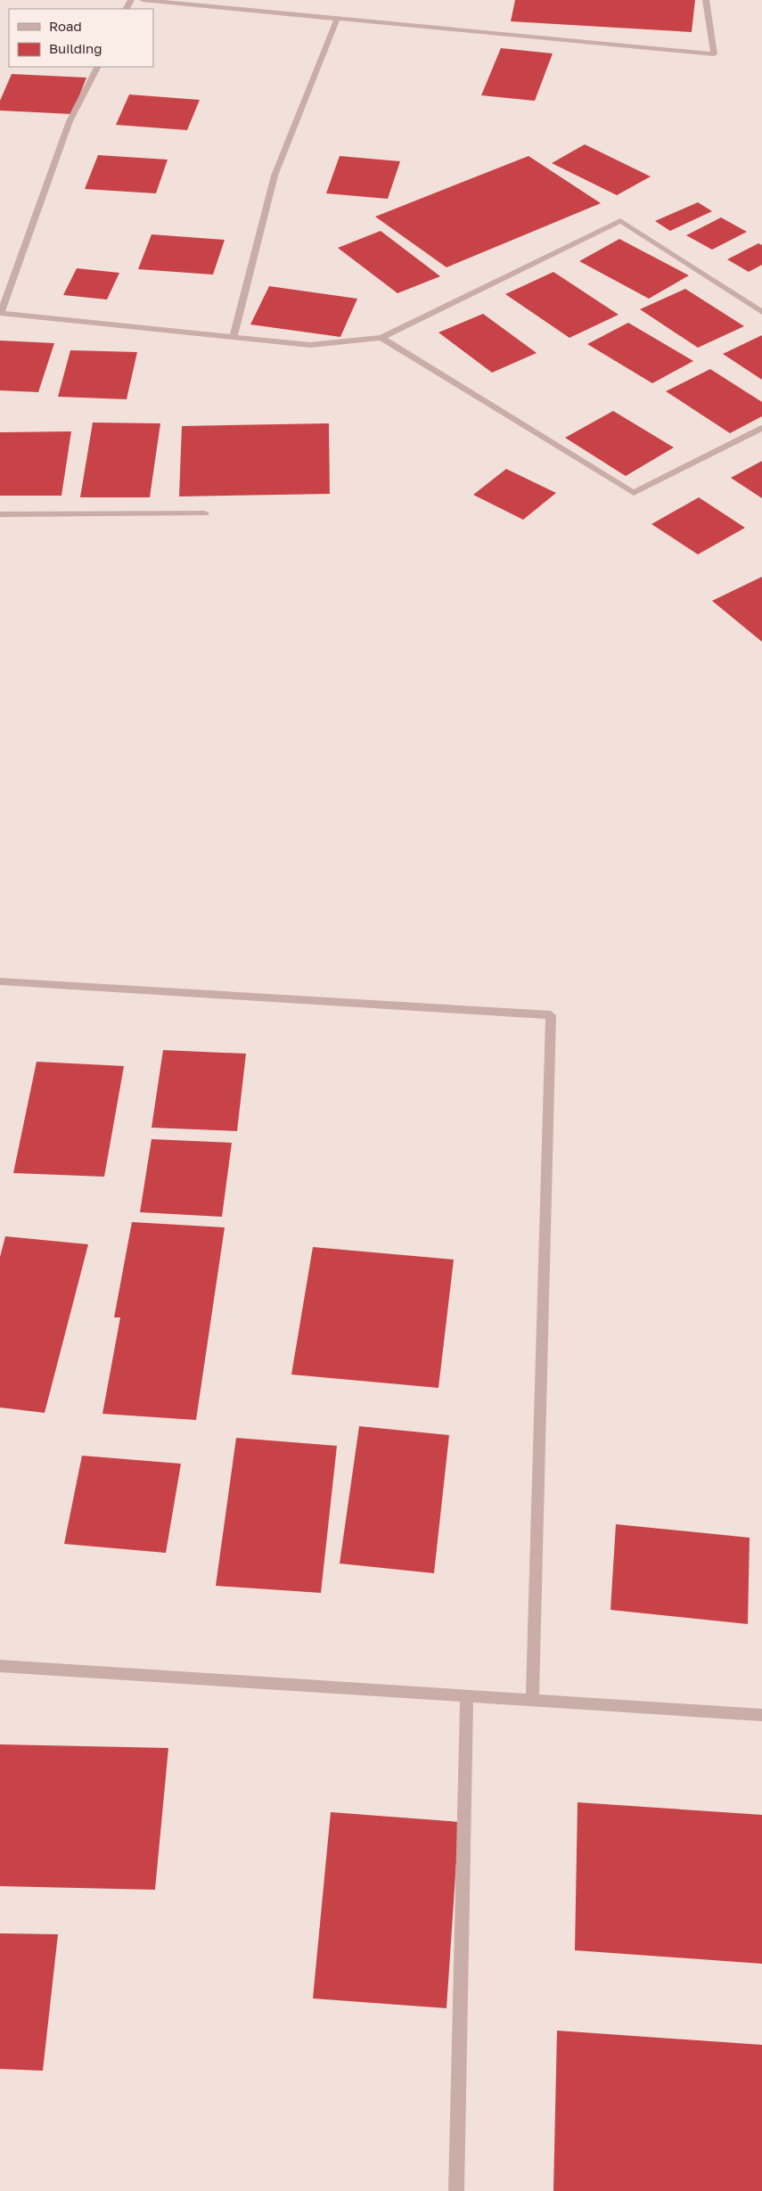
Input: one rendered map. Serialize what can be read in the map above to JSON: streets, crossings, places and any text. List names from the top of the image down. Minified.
{"legend":["Road","Building"]}
